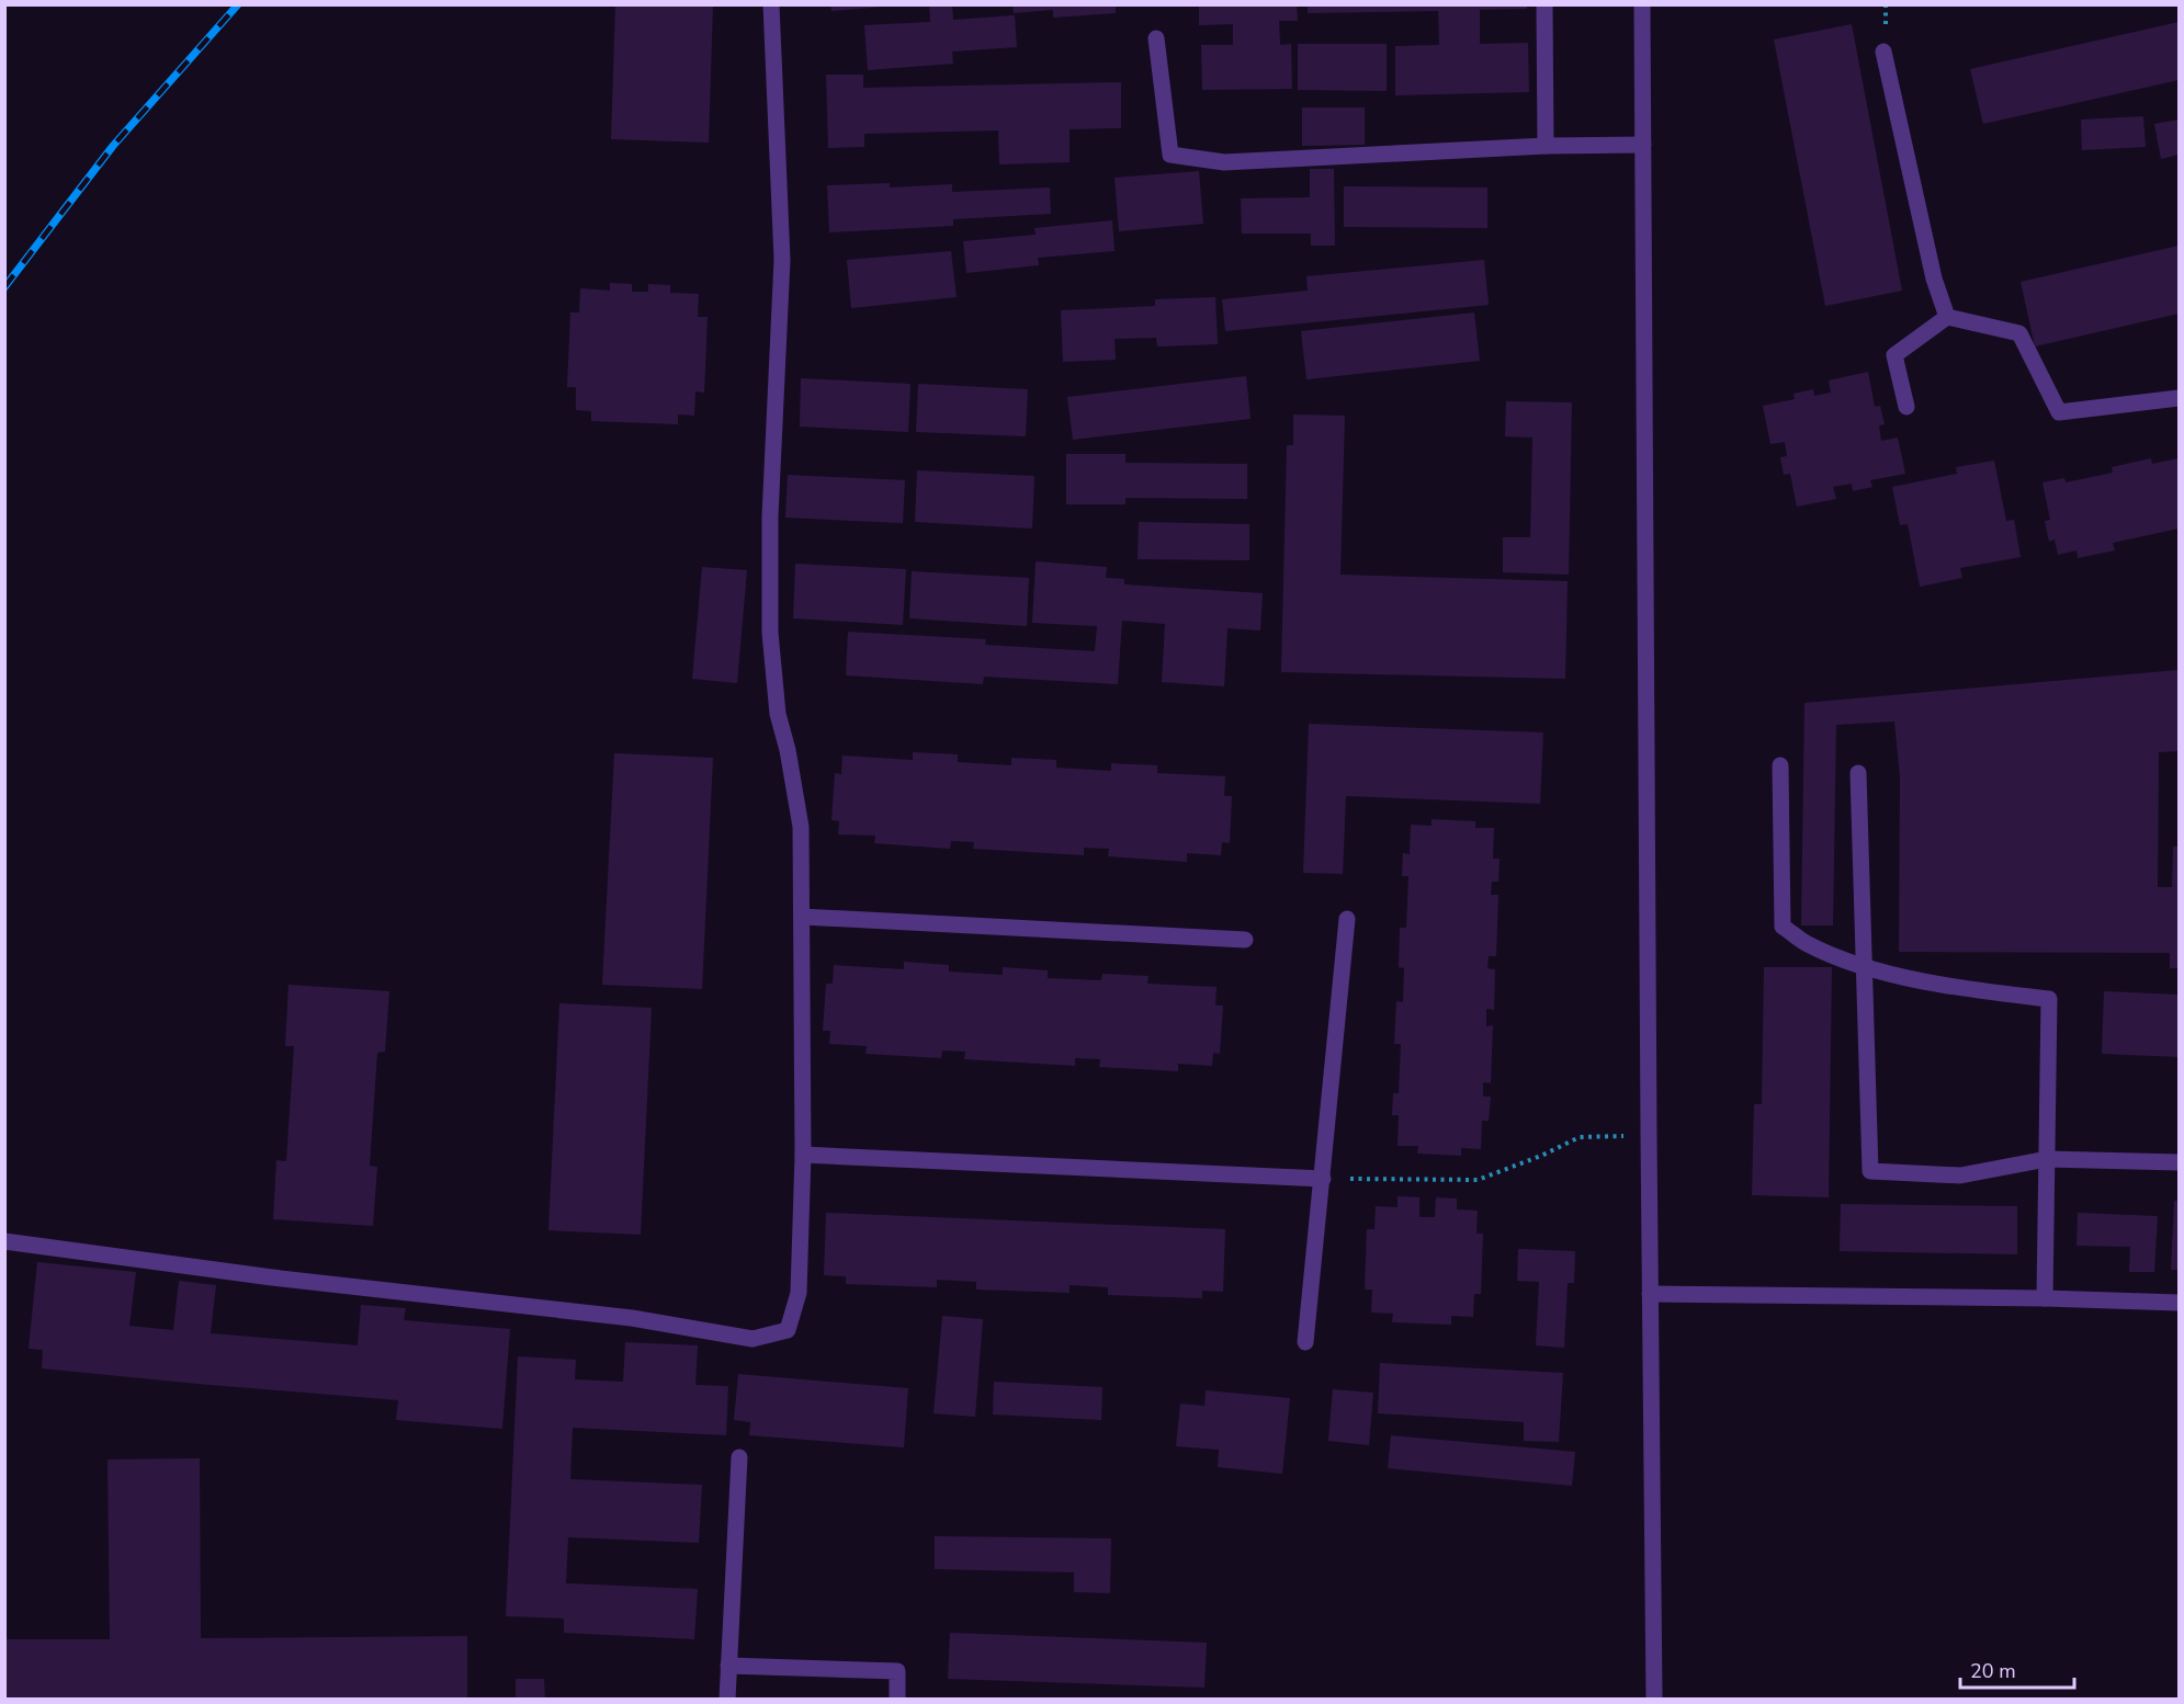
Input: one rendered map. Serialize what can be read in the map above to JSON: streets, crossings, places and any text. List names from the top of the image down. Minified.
{"scale_bar":"20 m"}
